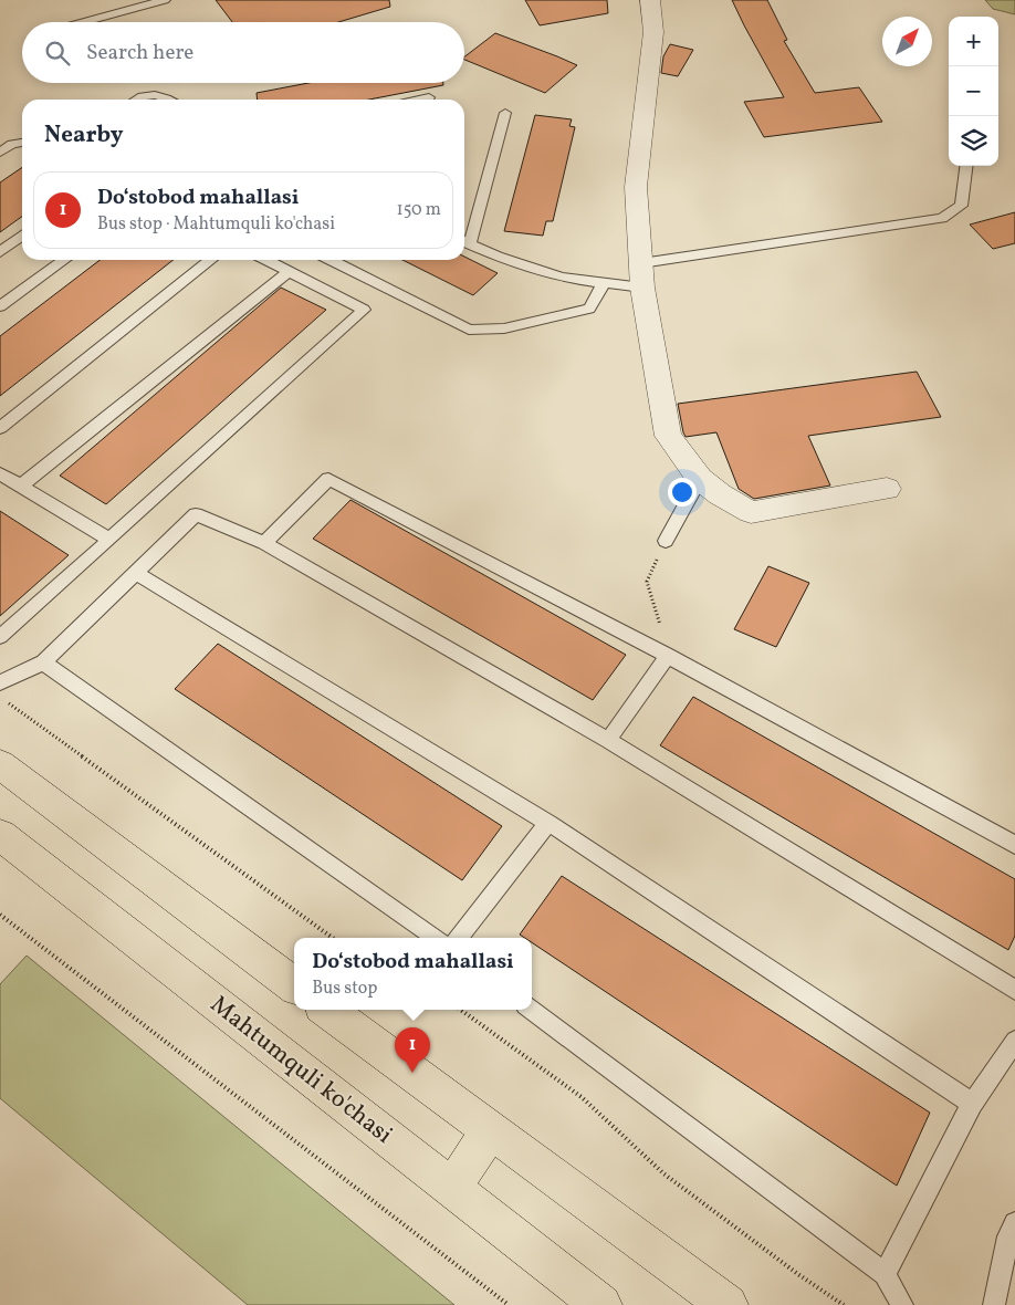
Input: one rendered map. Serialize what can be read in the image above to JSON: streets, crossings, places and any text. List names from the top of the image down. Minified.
{"streets":{"main road":["Mahtumquli ko'chasi"]},"north":"top right","page":{"map_buttons":["+","−"],"search":"Search here","heading":"Nearby","list":[{"mark":"1","name":"Doʻstobod mahallasi","note":"Bus stop · Mahtumquli ko'chasi","value":"150 m"}],"popup":["Doʻstobod mahallasi","Bus stop"],"pins":"1"}}
